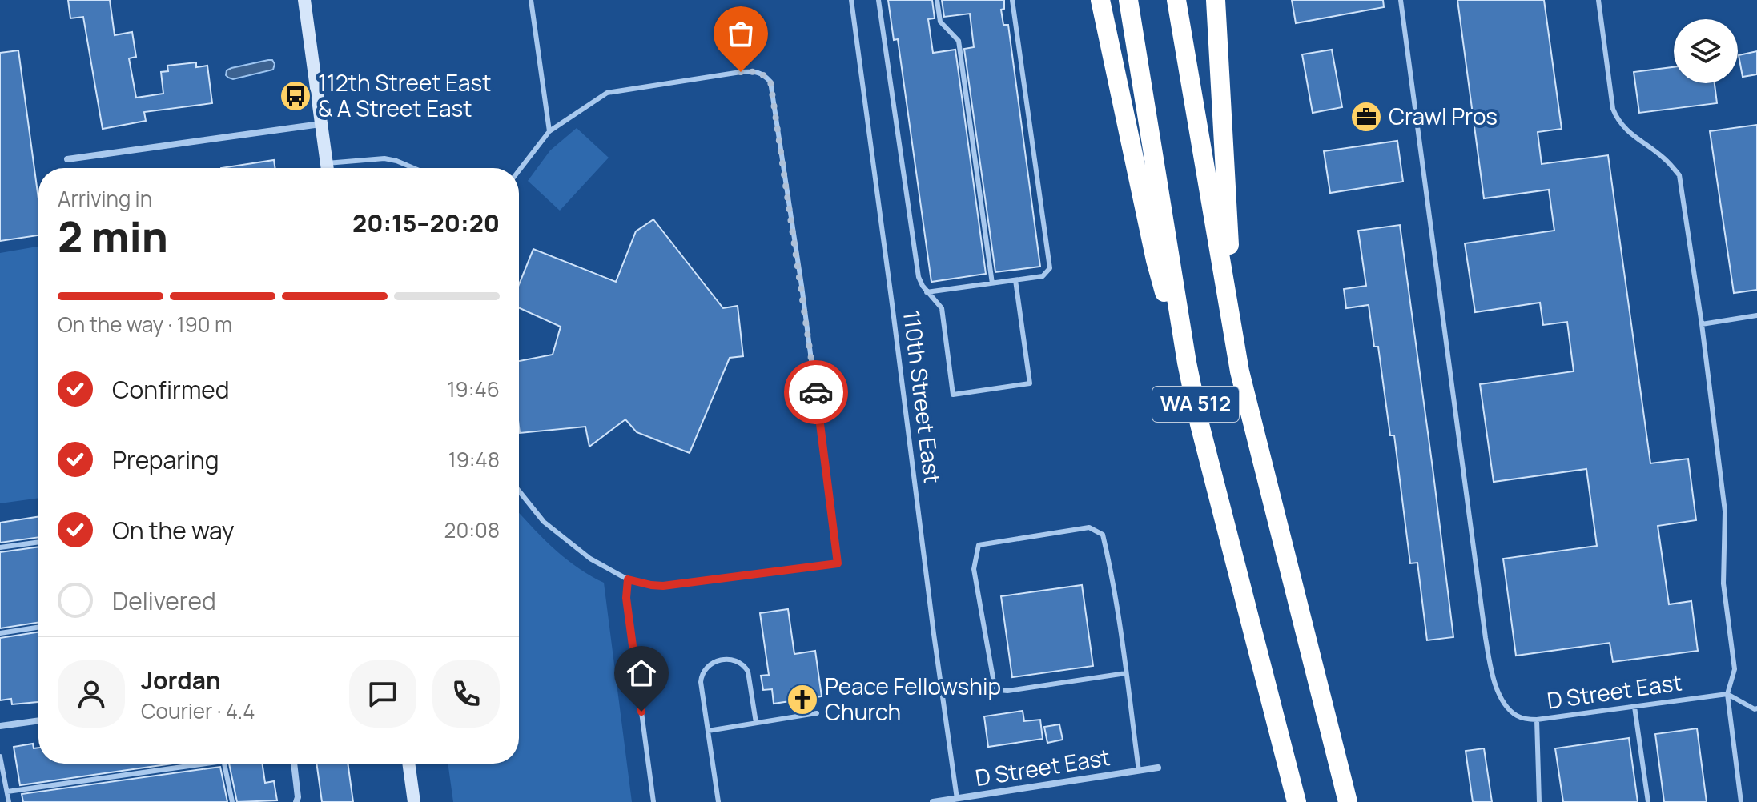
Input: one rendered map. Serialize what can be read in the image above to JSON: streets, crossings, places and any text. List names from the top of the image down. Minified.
{"streets":{"highway":["WA 512"],"street":["D Street East"],"lane":["110th Street East"]},"crossings":[["110th Street East","D Street East"]],"places":{"bus stop":["112th Street East & A Street East"],"office":["Crawl Pros"],"church":["Peace Fellowship Church"]},"page":{"heading":["2 min","Arriving in","20:15–20:20"],"panel":["Jordan","Courier · 4.4"],"bar":"On the way · 190 m","list":[["Confirmed","19:46"],["Preparing","19:48"],["On the way","20:08"],"Delivered"]}}
